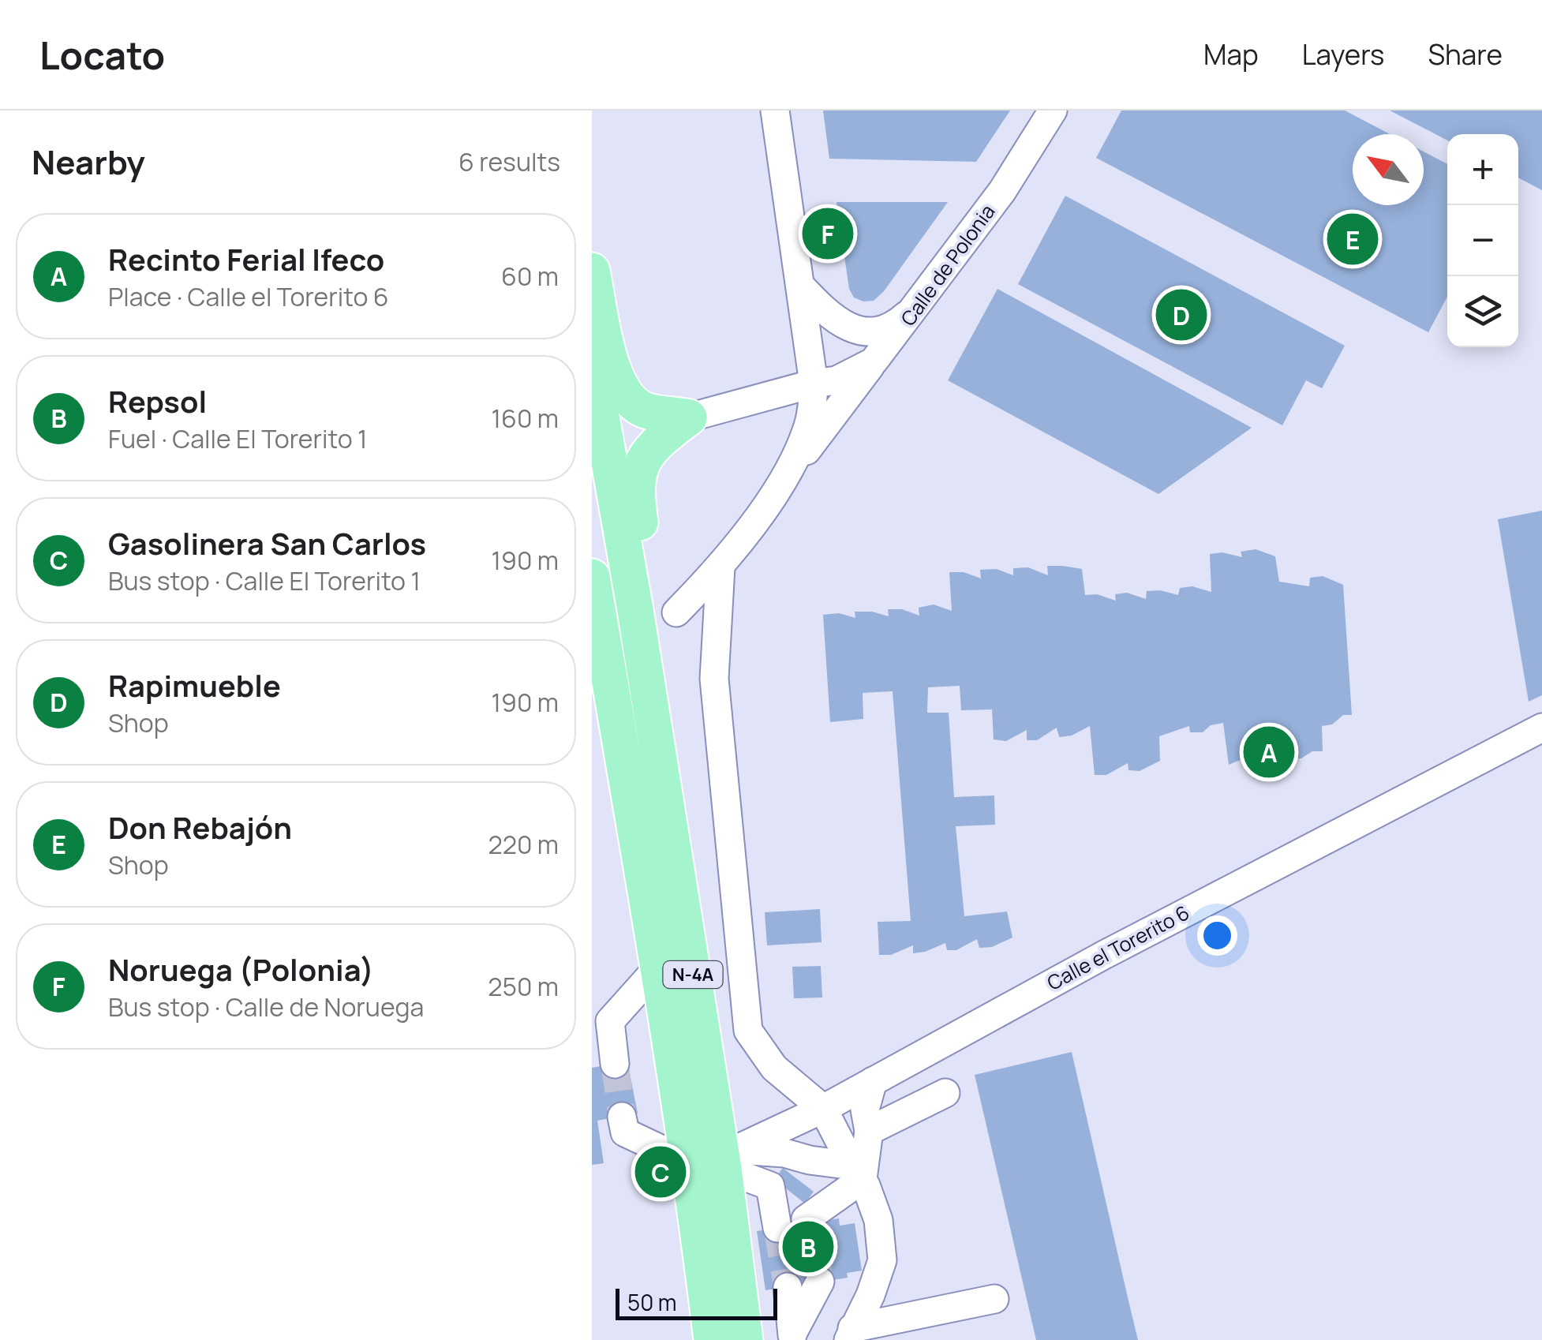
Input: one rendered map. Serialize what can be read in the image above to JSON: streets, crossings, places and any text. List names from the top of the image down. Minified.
{"streets":{"main road":["N-4A"],"street":["Calle de Polonia","Calle el Torerito 6"]},"crossings":[["Calle el Torerito 6","N-4A"]],"scale_bar":"50 m","north":"top left","page":{"header":"Locato","nav":["Map","Layers","Share"],"heading":["Nearby","6 results"],"map_buttons":["+","−"],"pins":["F","E","D","A","C","B"],"list":[{"mark":"A","name":"Recinto Ferial Ifeco","note":"Place · Calle el Torerito 6","value":"60 m"},{"mark":"B","name":"Repsol","note":"Fuel · Calle El Torerito 1","value":"160 m"},{"mark":"C","name":"Gasolinera San Carlos","note":"Bus stop · Calle El Torerito 1","value":"190 m"},{"mark":"D","name":"Rapimueble","note":"Shop","value":"190 m"},{"mark":"E","name":"Don Rebajón","note":"Shop","value":"220 m"},{"mark":"F","name":"Noruega (Polonia)","note":"Bus stop · Calle de Noruega","value":"250 m"}],"scale":"50 m"}}
